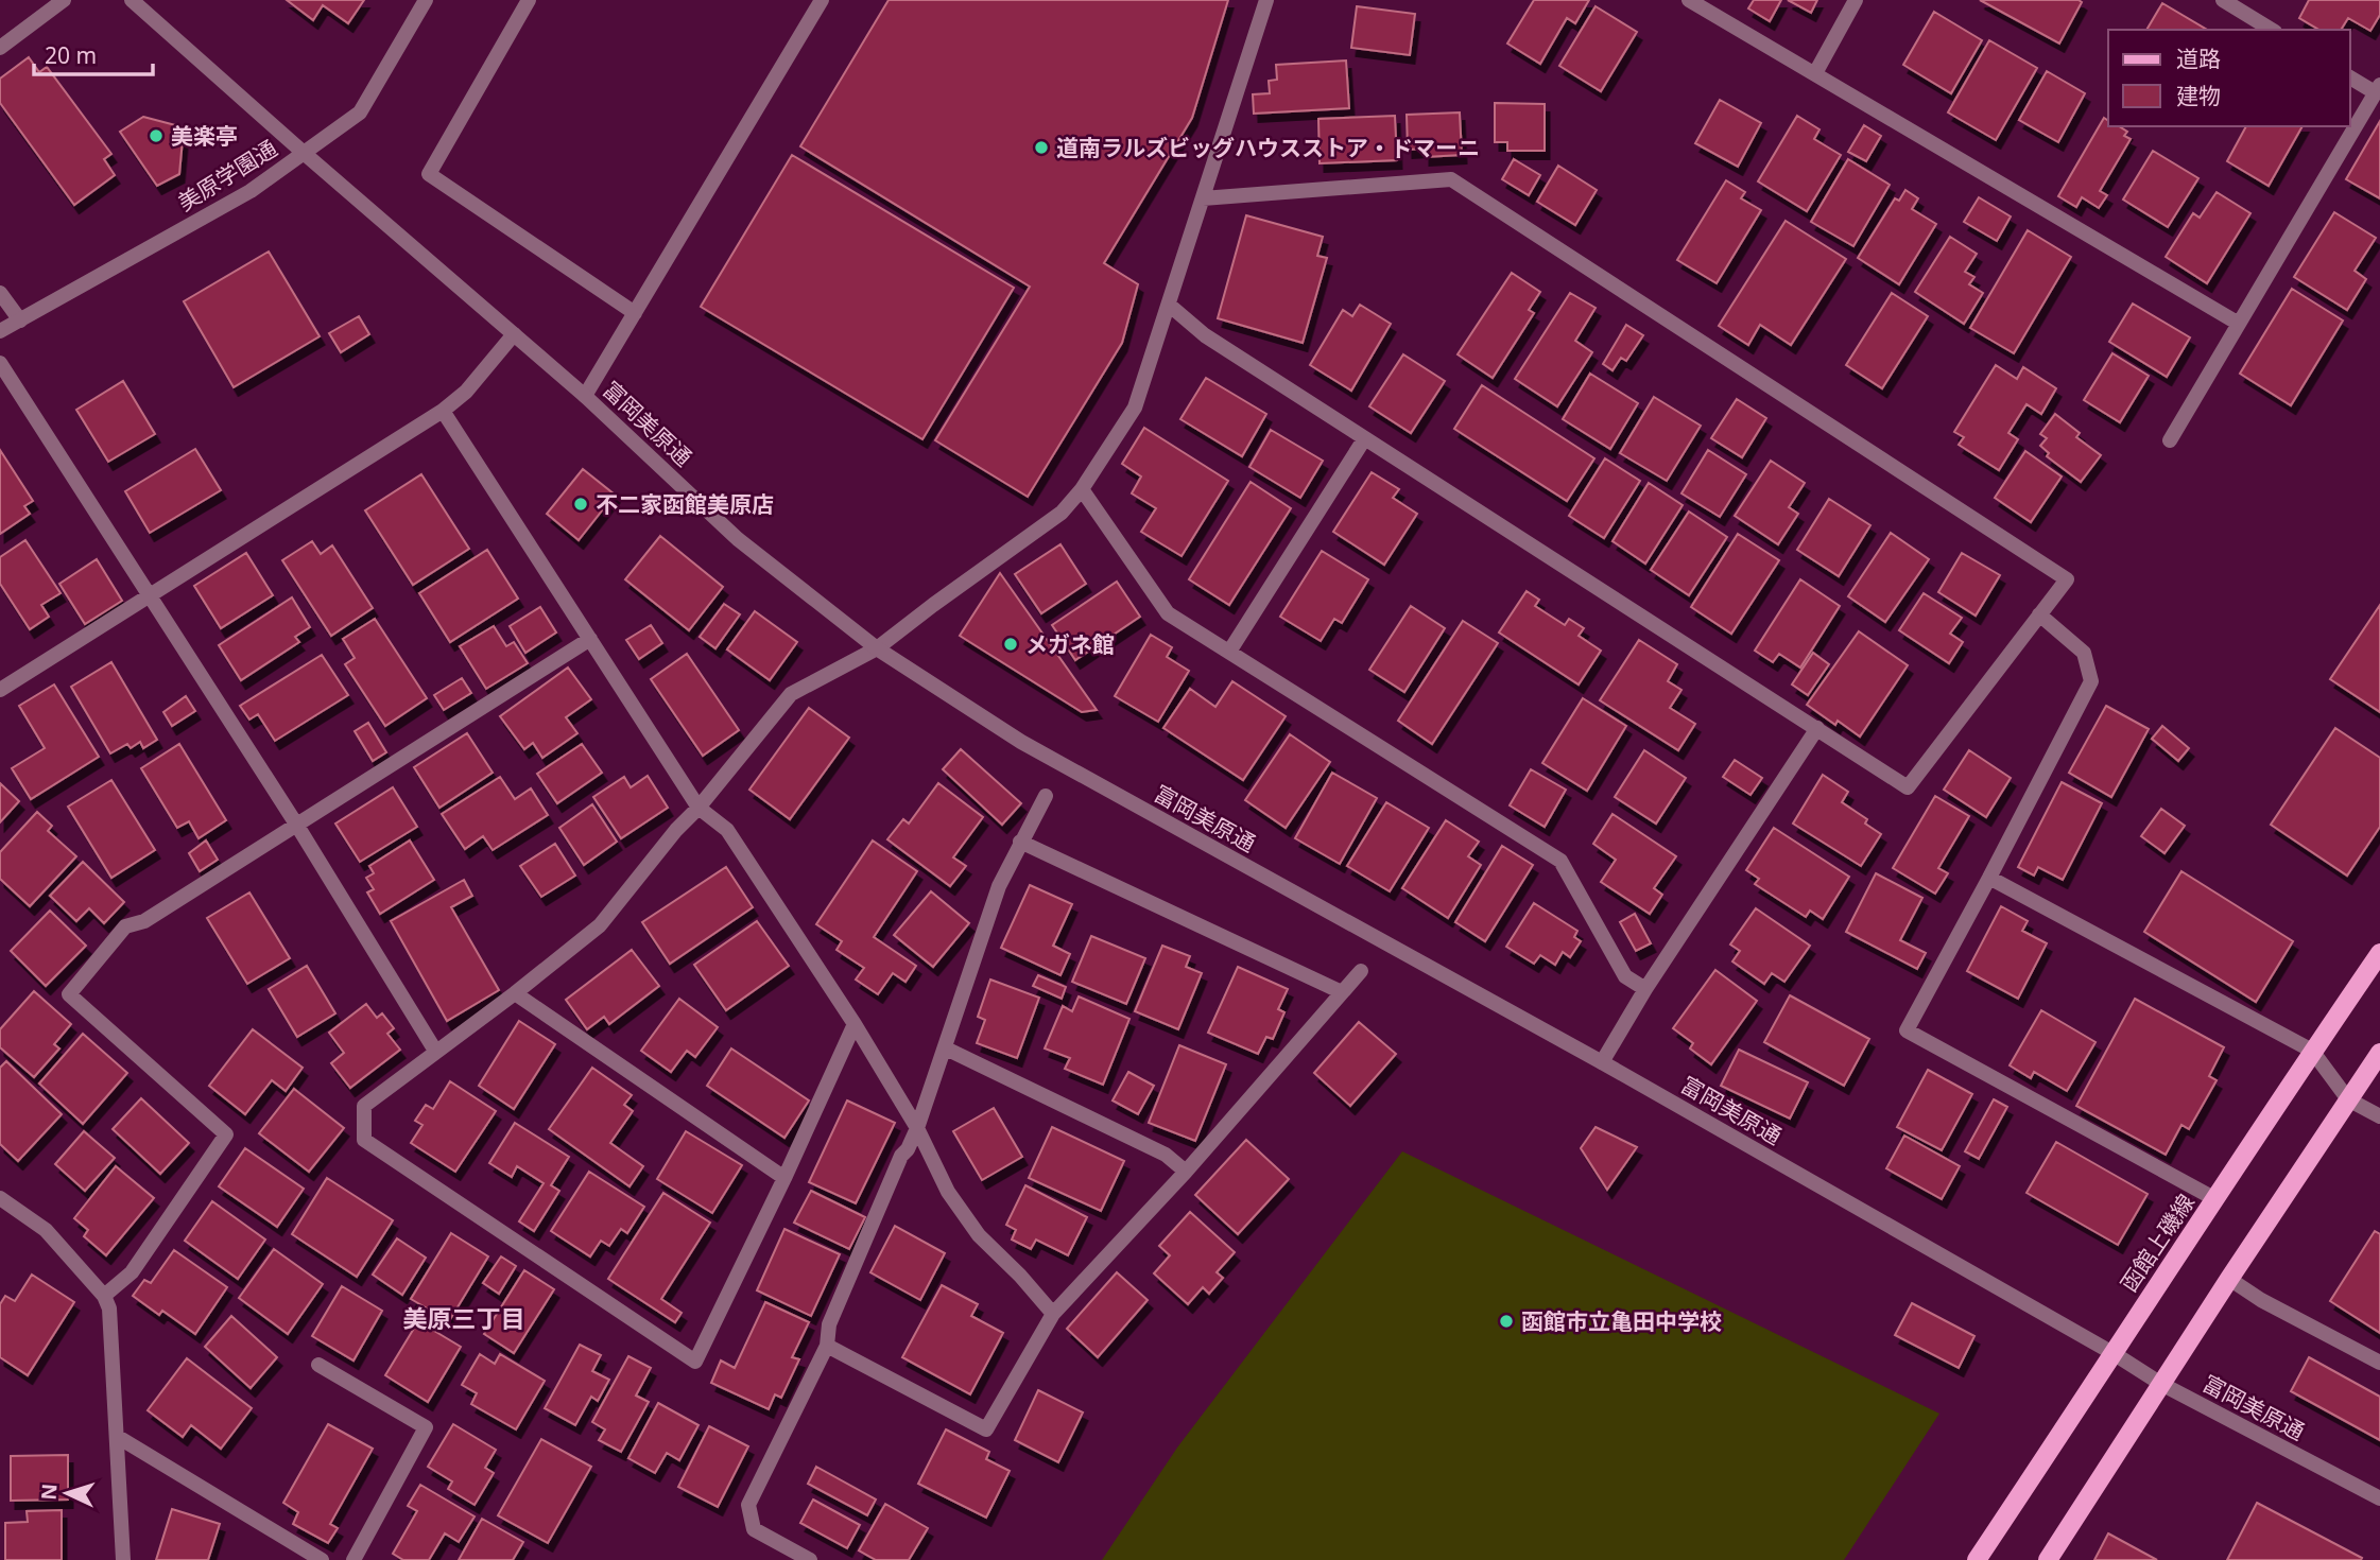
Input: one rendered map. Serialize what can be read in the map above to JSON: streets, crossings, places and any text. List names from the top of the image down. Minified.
{"streets":{"main road":["函館上磯線"],"street":["美原学園通","富岡美原通"]},"crossings":[["美原学園通","富岡美原通"],["富岡美原通","函館上磯線"]],"districts":["美原三丁目"],"places":["美楽亭","道南ラルズビッグハウスストア・ドマーニ","不二家函館美原店","メガネ館","函館市立亀田中学校"],"legend":["道路","建物"],"scale_bar":"20 m","north":"left"}
